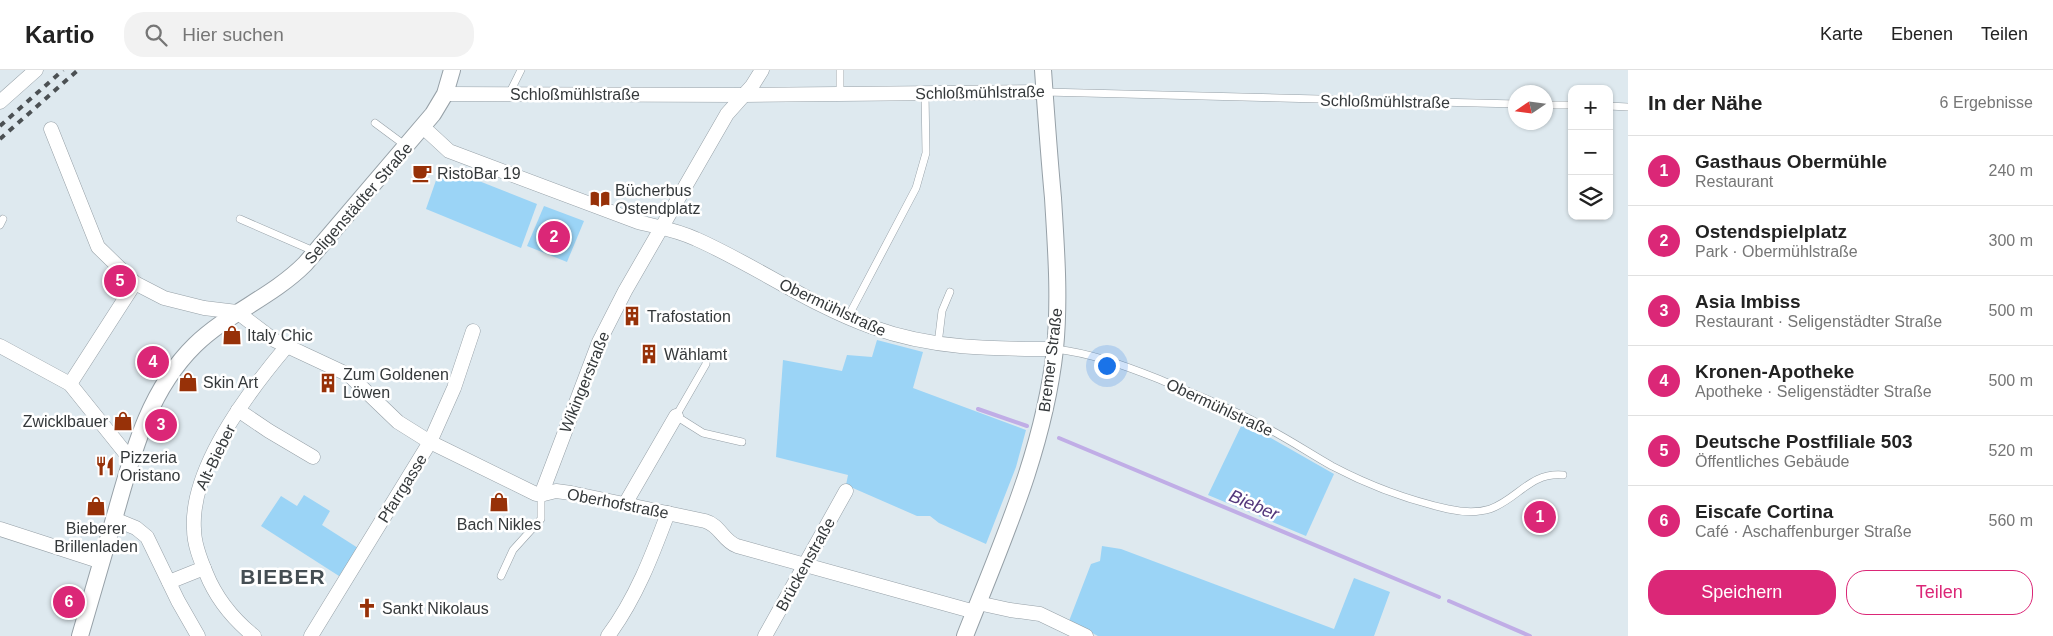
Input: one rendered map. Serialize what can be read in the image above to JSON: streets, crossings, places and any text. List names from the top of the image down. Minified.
{"streets":{"street":["Schloßmühlstraße","Seligenstädter Straße","Obermühlstraße","Bremer Straße","Wikingerstraße","Alt-Bieber","Pfarrgasse","Oberhofstraße","Brückenstraße"]},"crossings":[["Schloßmühlstraße","Seligenstädter Straße"],["Schloßmühlstraße","Bremer Straße"],["Schloßmühlstraße","Wikingerstraße"],["Seligenstädter Straße","Obermühlstraße"],["Seligenstädter Straße","Oberhofstraße"],["Obermühlstraße","Bremer Straße"],["Obermühlstraße","Wikingerstraße"],["Bremer Straße","Oberhofstraße"],["Wikingerstraße","Oberhofstraße"],["Alt-Bieber","Oberhofstraße"],["Pfarrgasse","Oberhofstraße"],["Oberhofstraße","Brückenstraße"]],"districts":["BIEBER"],"water":["Bieber"],"places":{"cafe":["RistoBar 19"],"library":["Bücherbus Ostendplatz"],"building":["Trafostation","Wählamt","Zum Goldenen Löwen"],"shop":["Italy Chic","Skin Art","Zwicklbauer","Bach Nikles","Bieberer Brillenladen"],"restaurant":["Pizzeria Oristano"],"church":["Sankt Nikolaus"]},"north":"left","page":{"header":"Kartio","search":"Hier suchen","nav":["Karte","Ebenen","Teilen"],"heading":["In der Nähe","6 Ergebnisse"],"map_buttons":["+","−"],"list":[{"mark":"1","name":"Gasthaus Obermühle","note":"Restaurant","value":"240 m"},{"mark":"2","name":"Ostendspielplatz","note":"Park · Obermühlstraße","value":"300 m"},{"mark":"3","name":"Asia Imbiss","note":"Restaurant · Seligenstädter Straße","value":"500 m"},{"mark":"4","name":"Kronen-Apotheke","note":"Apotheke · Seligenstädter Straße","value":"500 m"},{"mark":"5","name":"Deutsche Postfiliale 503","note":"Öffentliches Gebäude","value":"520 m"},{"mark":"6","name":"Eiscafe Cortina","note":"Café · Aschaffenburger Straße","value":"560 m"}],"pins":["2","5","4","3","1","6"],"buttons":["Speichern","Teilen"]}}
